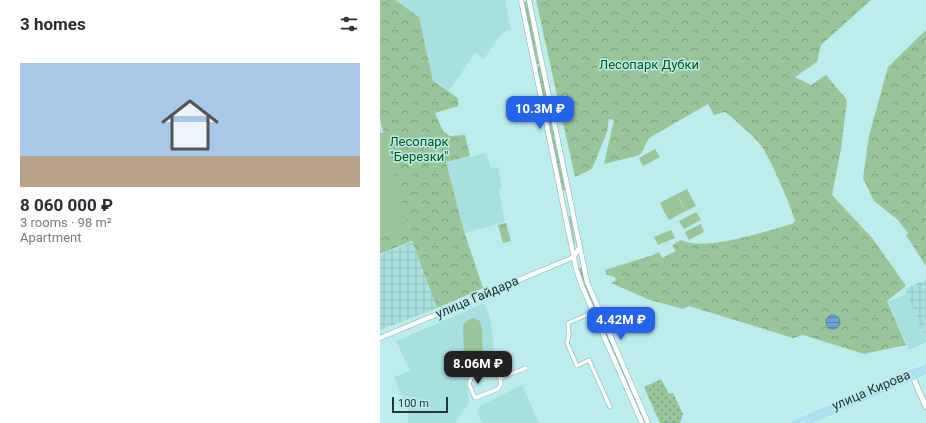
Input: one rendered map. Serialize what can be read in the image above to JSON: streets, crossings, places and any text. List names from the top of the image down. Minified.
{"streets":{"main road":["улица Кирова"],"street":["улица Гайдара"]},"parks":["Лесопарк Дубки","Лесопарк \"Березки\""],"scale_bar":"100 m","page":{"heading":"3 homes","list":[{"name":"8 060 000 ₽","note":"3 rooms · 98 m² · Apartment"}],"price":["10.3M ₽","4.42M ₽","8.06M ₽"],"scale":"100 m"}}
